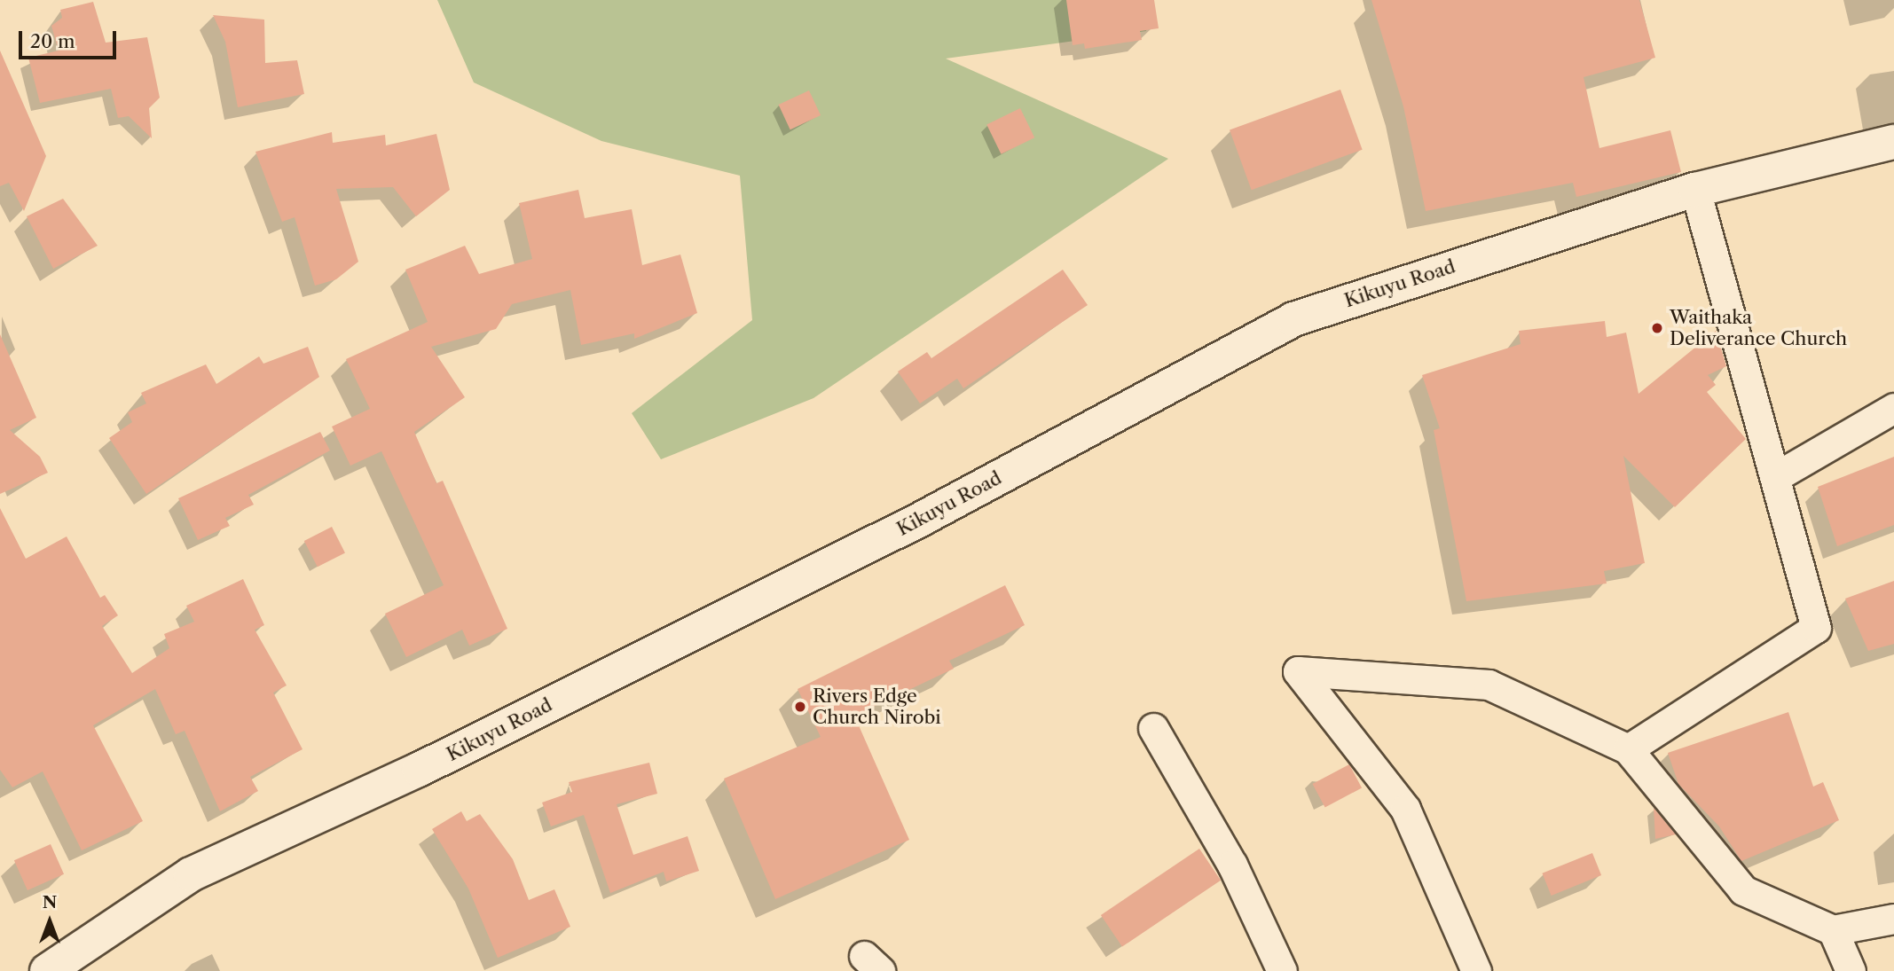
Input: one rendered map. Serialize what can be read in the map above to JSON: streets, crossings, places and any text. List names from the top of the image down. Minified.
{"streets":{"main road":["Kikuyu Road"]},"places":["Waithaka Deliverance Church","Rivers Edge Church Nirobi"],"scale_bar":"20 m","north":"top"}
